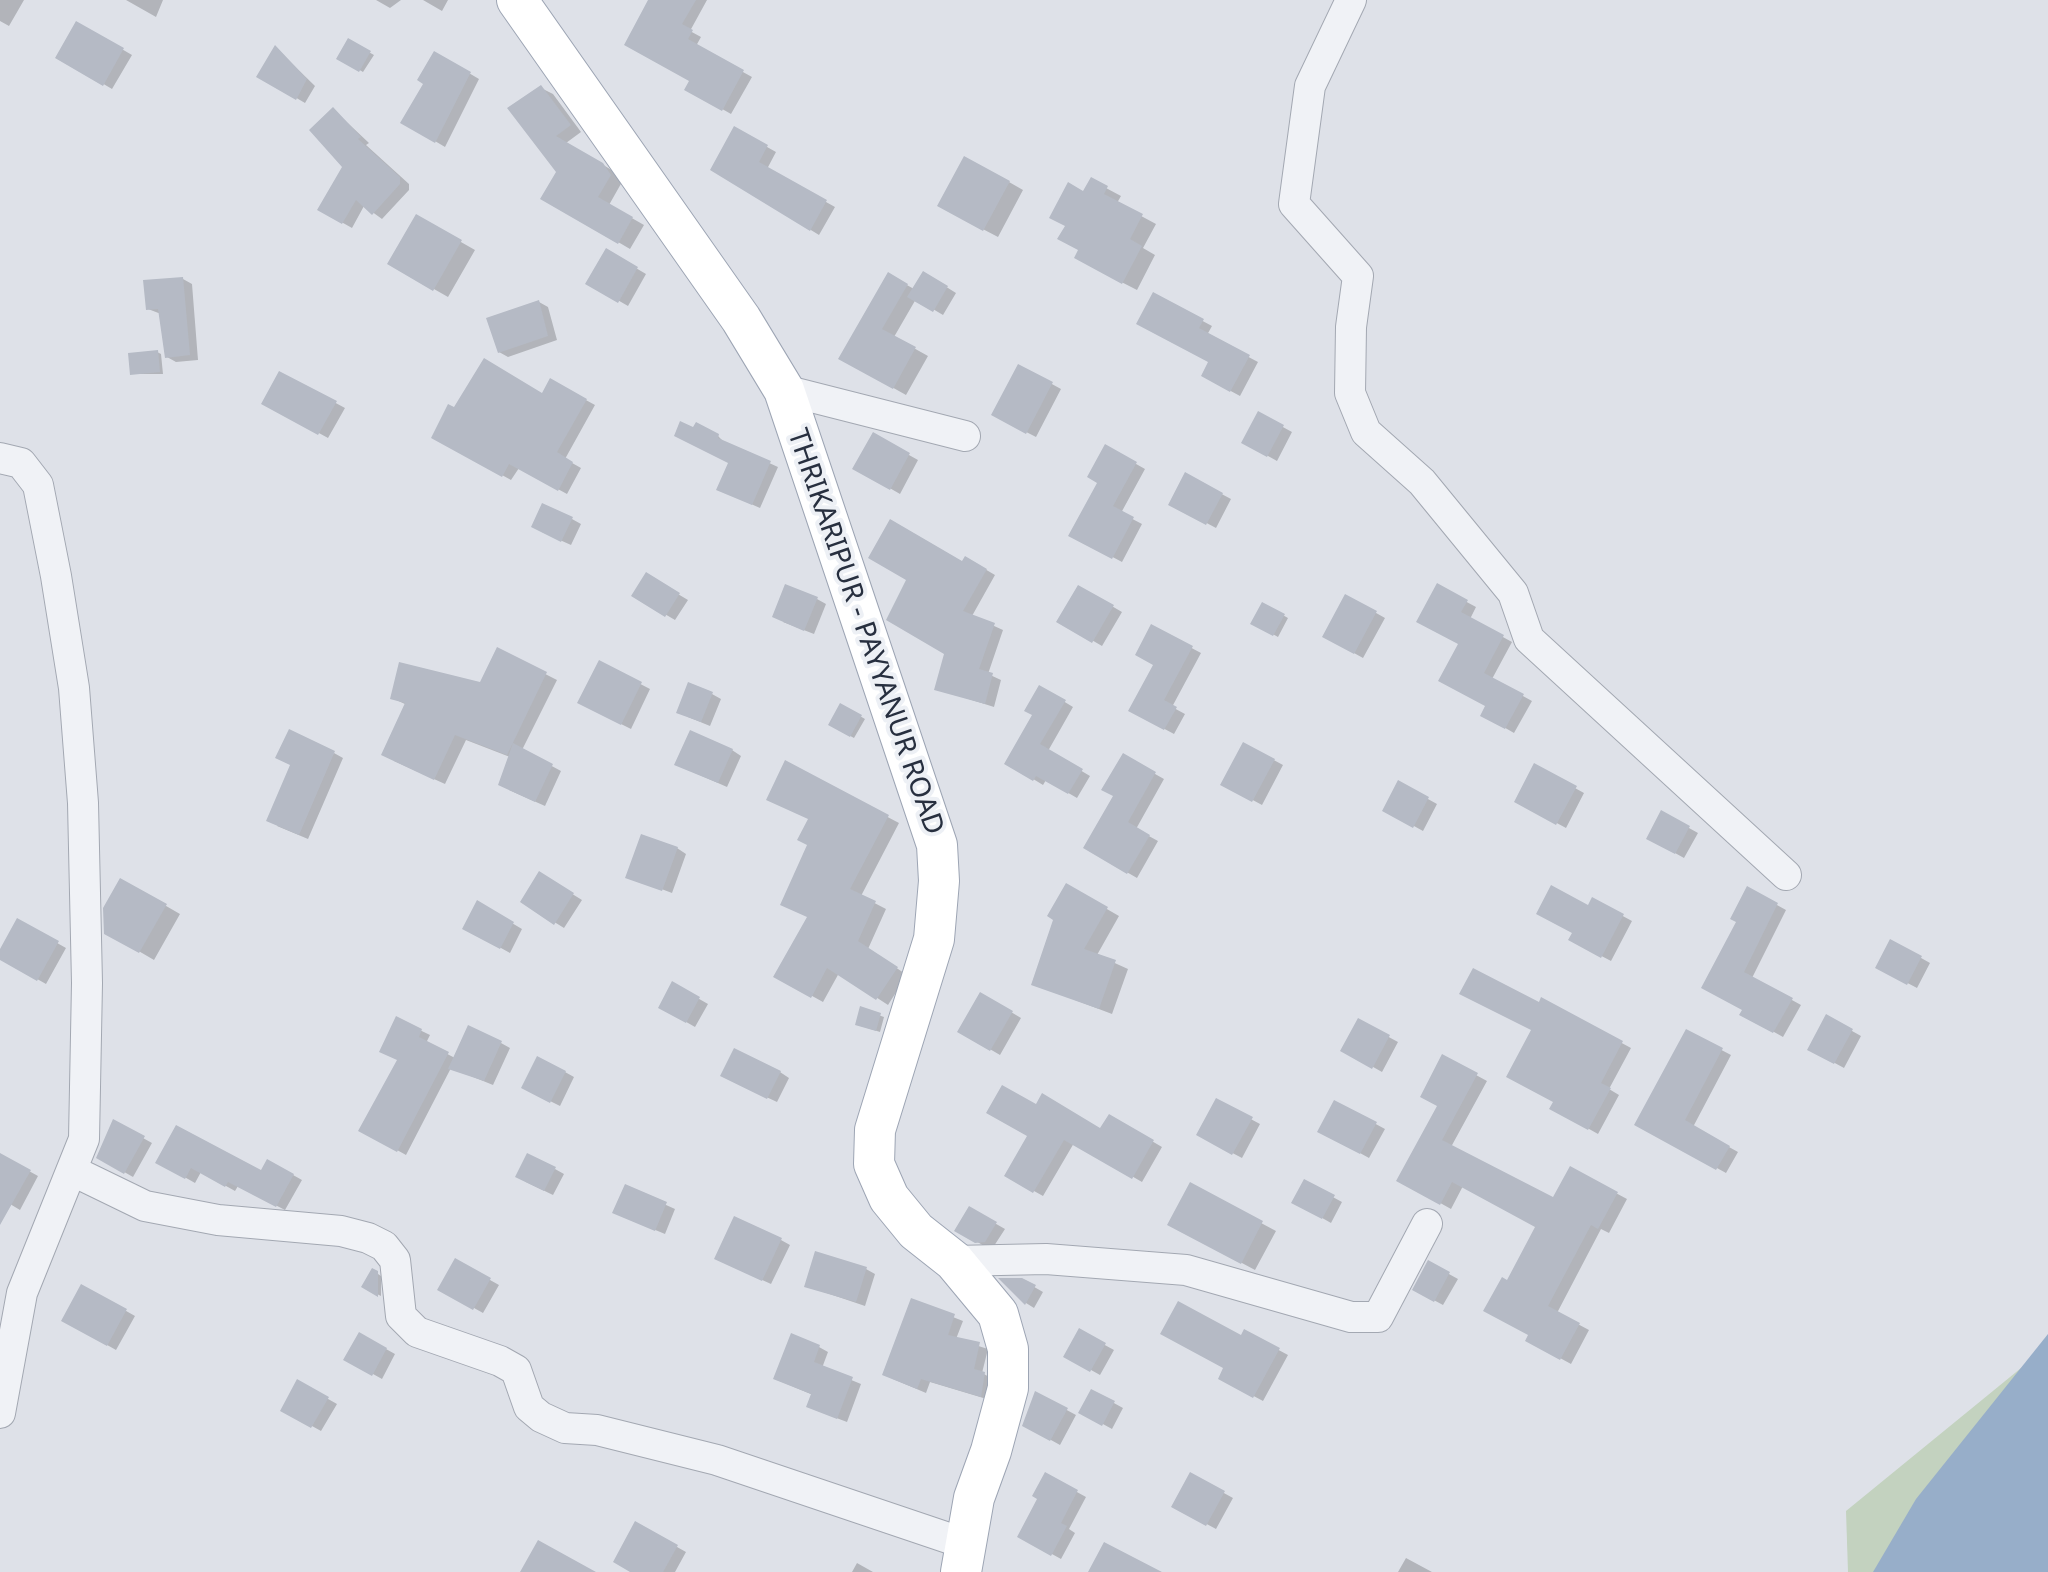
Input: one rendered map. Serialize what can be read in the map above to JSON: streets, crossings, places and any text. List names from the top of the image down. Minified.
{"streets":{"main road":["THRIKARIPUR - PAYYANUR ROAD"]}}
